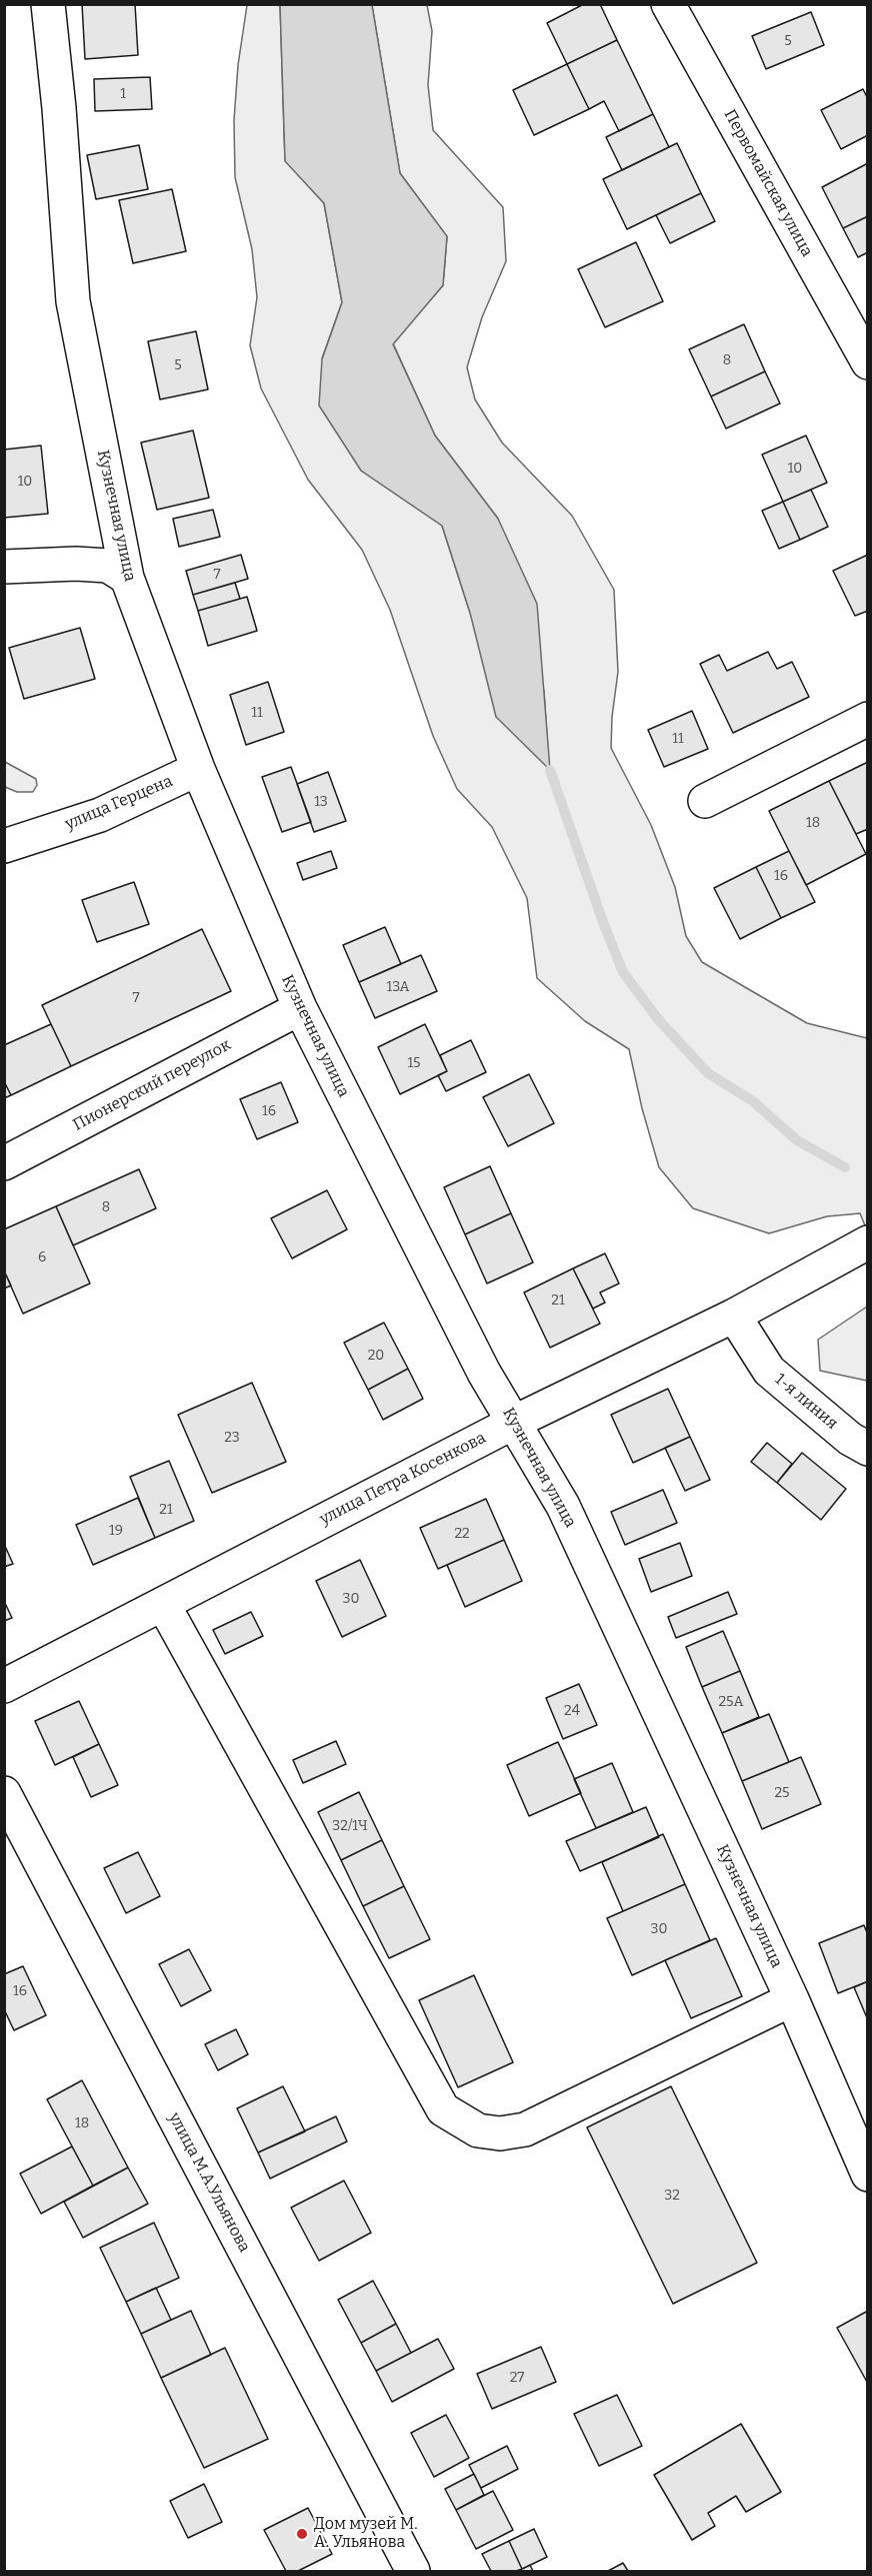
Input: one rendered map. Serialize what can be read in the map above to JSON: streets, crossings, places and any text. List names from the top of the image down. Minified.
{"streets":{"street":["Первомайская улица","Кузнечная улица","улица Герцена","Пионерский переулок","1-я линия","улица Петра Косенкова","улица М.А.Ульянова"]},"crossings":[["Кузнечная улица","улица Герцена"],["Кузнечная улица","Пионерский переулок"],["Кузнечная улица","улица Петра Косенкова"],["1-я линия","улица Петра Косенкова"]],"places":["Дом музей М. А. Ульянова"],"house_numbers":["5","1","8","5","10","10","7","11","11","13","18","16","13А","7","15","16","8","6","21","20","23","21","19","22","30","25А","24","25","32/1Ч","30","16","18","32","27"]}
